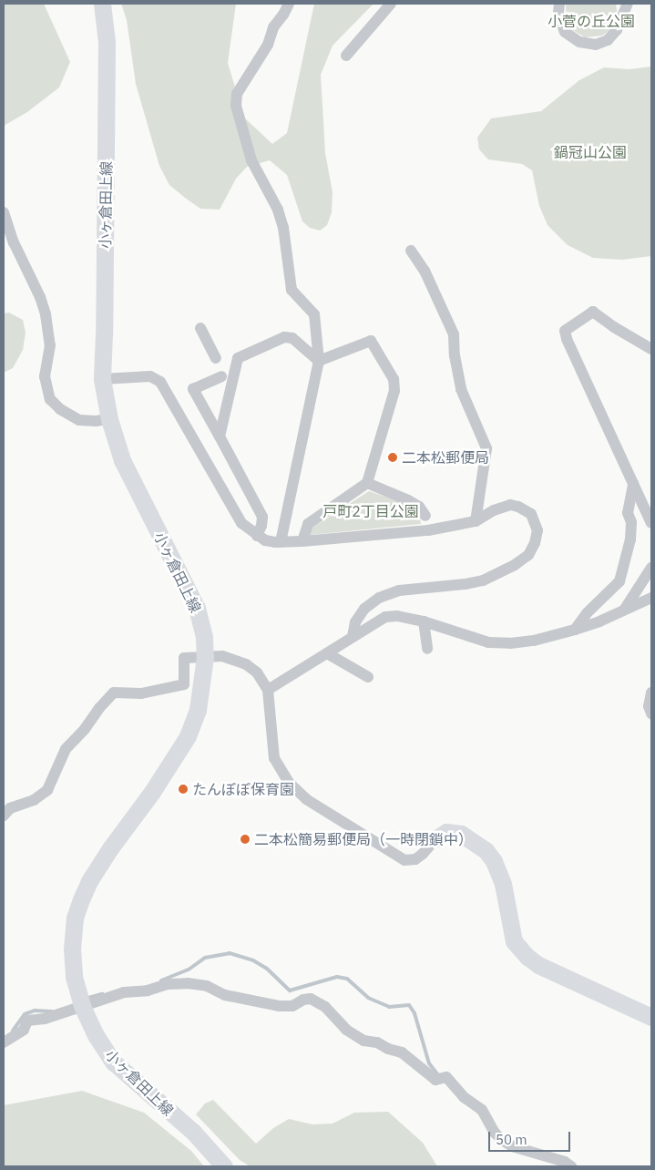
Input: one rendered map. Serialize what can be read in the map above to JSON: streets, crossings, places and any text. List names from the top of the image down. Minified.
{"streets":{"main road":["小ヶ倉田上線"]},"parks":["小菅の丘公園","鍋冠山公園","戸町2丁目公園"],"places":["二本松郵便局","たんぽぽ保育園","二本松簡易郵便局（一時閉鎖中）"],"scale_bar":"50 m"}
